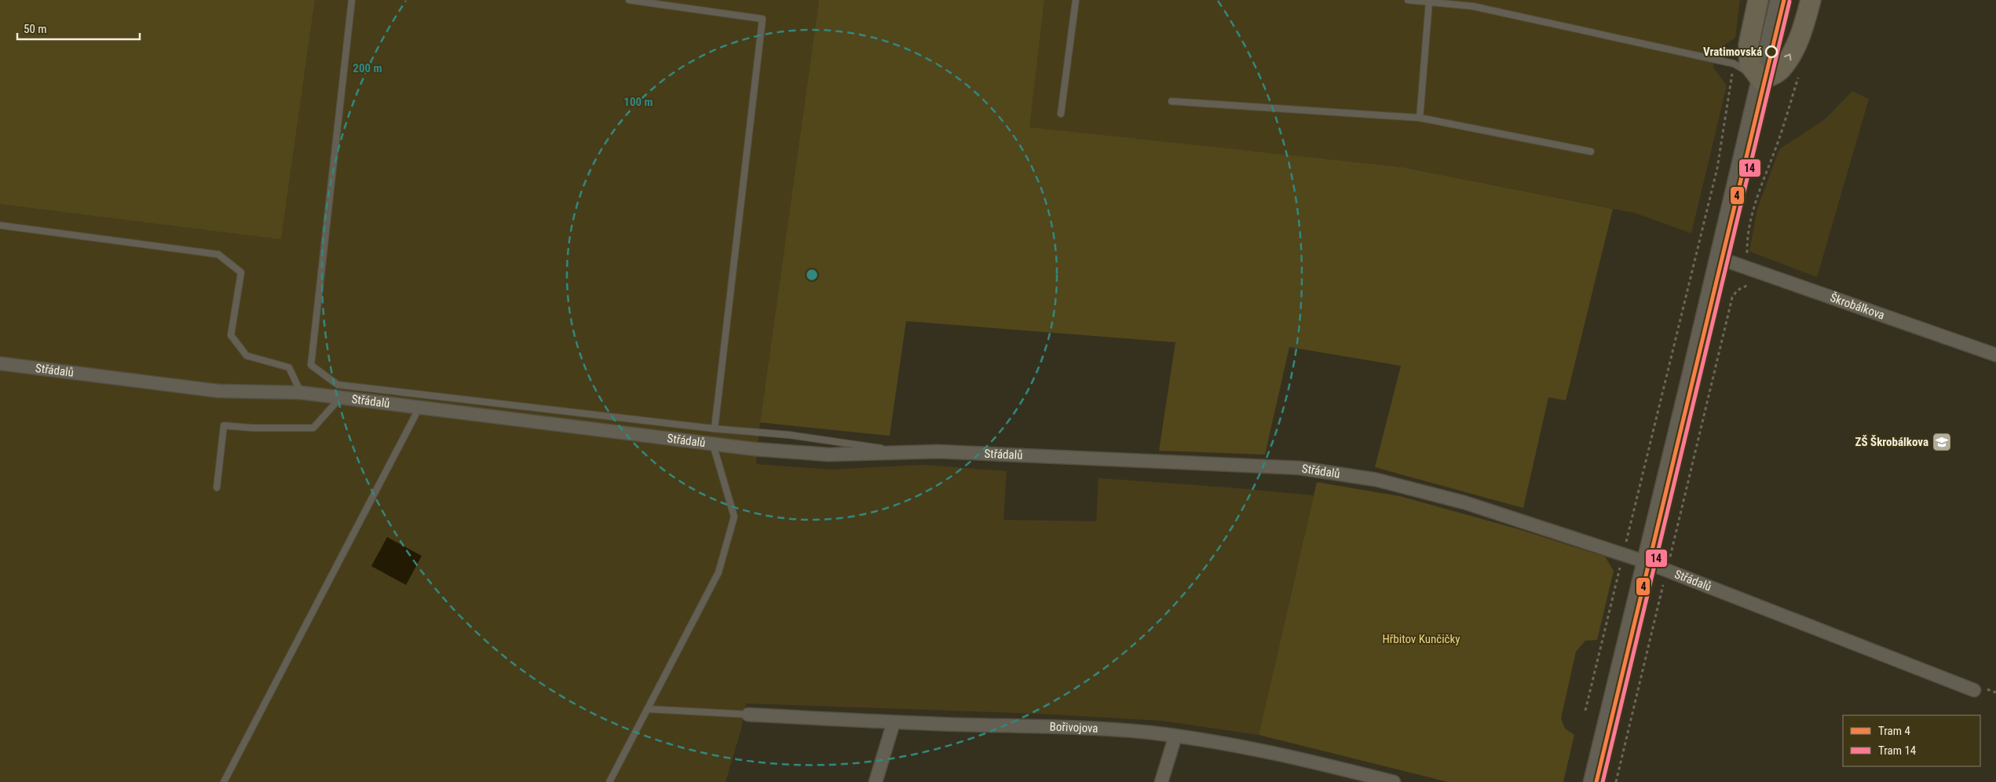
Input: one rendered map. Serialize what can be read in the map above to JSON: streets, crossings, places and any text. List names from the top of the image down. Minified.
{"streets":{"street":["Škrobálkova","Střádalů","Bořivojova"]},"parks":["Hřbitov Kunčičky"],"places":{"other":["Vratimovská"],"school or university":["ZŠ Škrobálkova"]},"lines":["tram line 4","tram line 14"],"legend":["Tram 4","Tram 14"],"scale_bar":"50 m","rings":["200 m","100 m"]}
